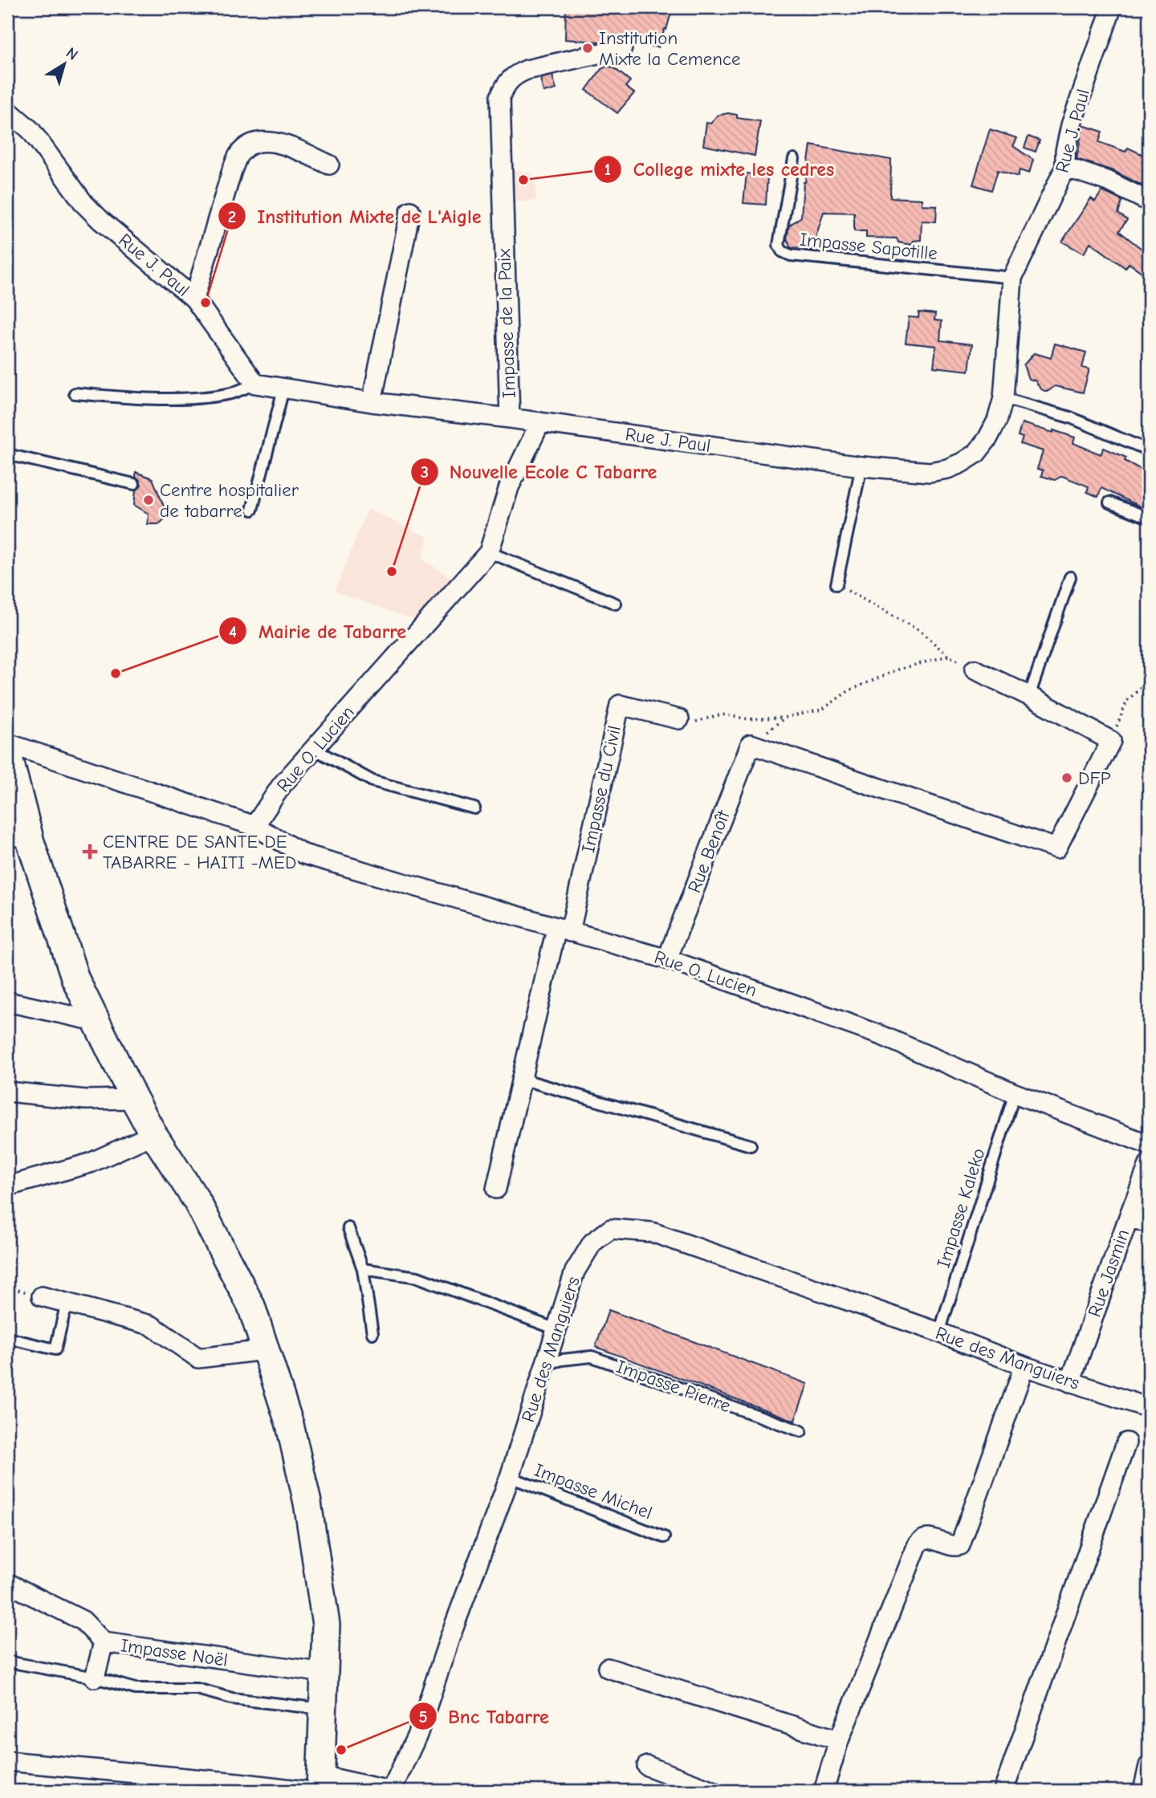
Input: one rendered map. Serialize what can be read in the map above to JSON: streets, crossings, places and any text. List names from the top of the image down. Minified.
{"streets":{"street":["Rue J. Paul","Impasse de la Paix","Rue O. Lucien","Impasse du Civil","Rue Benoît","Rue Jasmin","Rue des Manguiers","Impasse Noël"],"lane":["Impasse Sapotille","Impasse Kaleko","Impasse Pierre","Impasse Michel"]},"crossings":[["Rue J. Paul","Impasse Sapotille"],["Rue J. Paul","Impasse de la Paix"],["Rue J. Paul","Rue O. Lucien"],["Rue O. Lucien","Impasse du Civil"],["Rue O. Lucien","Rue Benoît"],["Rue O. Lucien","Impasse Kaleko"],["Impasse Kaleko","Rue des Manguiers"],["Rue Jasmin","Rue des Manguiers"],["Rue des Manguiers","Impasse Pierre"],["Rue des Manguiers","Impasse Michel"]],"places":{"other":["Institution Mixte la Cemence","College mixte les cedres","Institution Mixte de L'Aigle","Centre hospitalier de tabarre","Nouvelle Ecole C Tabarre","Mairie de Tabarre","DFP","Bnc Tabarre"],"health":["CENTRE DE SANTE DE TABARRE - HAITI -MED"]},"north":"top right"}
